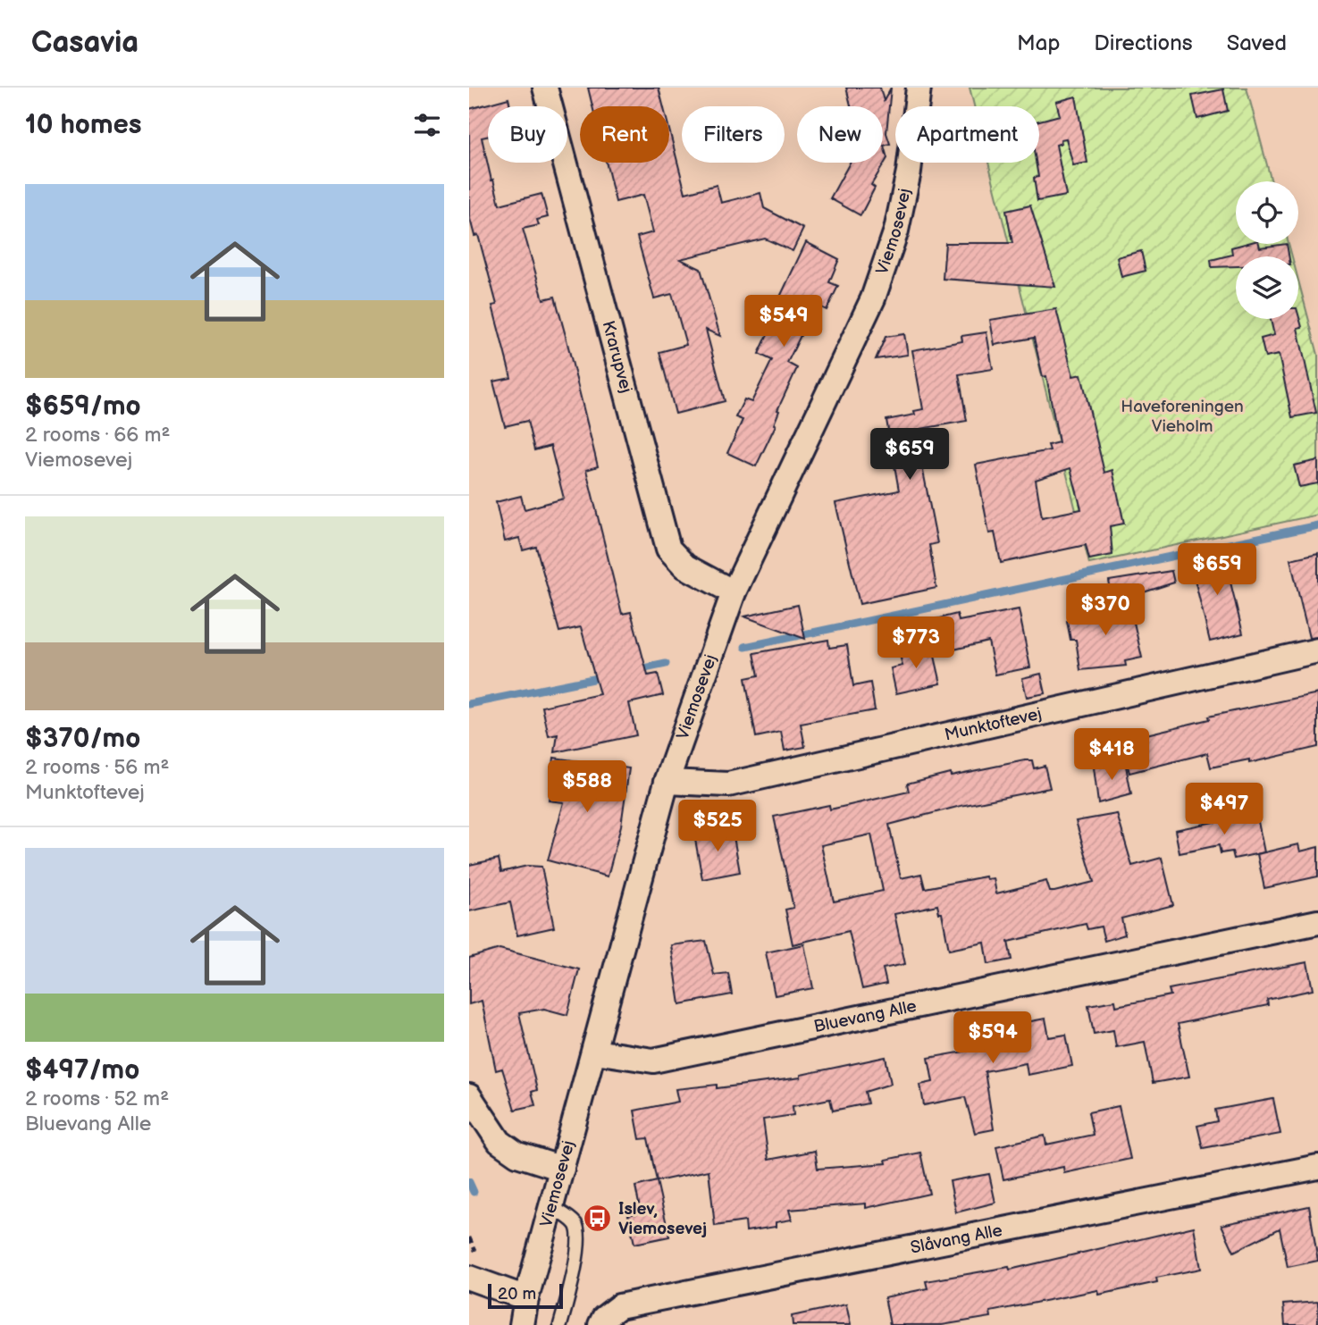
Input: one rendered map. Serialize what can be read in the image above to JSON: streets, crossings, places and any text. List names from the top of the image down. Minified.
{"streets":{"street":["Viemosevej","Krarupvej","Munktoftevej","Bluevang Alle","Slåvang Alle"]},"crossings":[["Viemosevej","Krarupvej"],["Viemosevej","Munktoftevej"],["Viemosevej","Bluevang Alle"]],"parks":["Haveforeningen Vieholm"],"places":{"bus stop":["Islev, Viemosevej"]},"scale_bar":"20 m","page":{"header":"Casavia","nav":["Map","Directions","Saved"],"heading":"10 homes","chip":["Buy","Rent","Filters","New","Apartment"],"list":[{"name":"$659/mo","note":"2 rooms · 66 m² · Viemosevej"},{"name":"$370/mo","note":"2 rooms · 56 m² · Munktoftevej"},{"name":"$497/mo","note":"2 rooms · 52 m² · Bluevang Alle"}],"price":["$549","$659","$659","$370","$773","$418","$588","$497","$525","$594"],"scale":"20 m"}}
